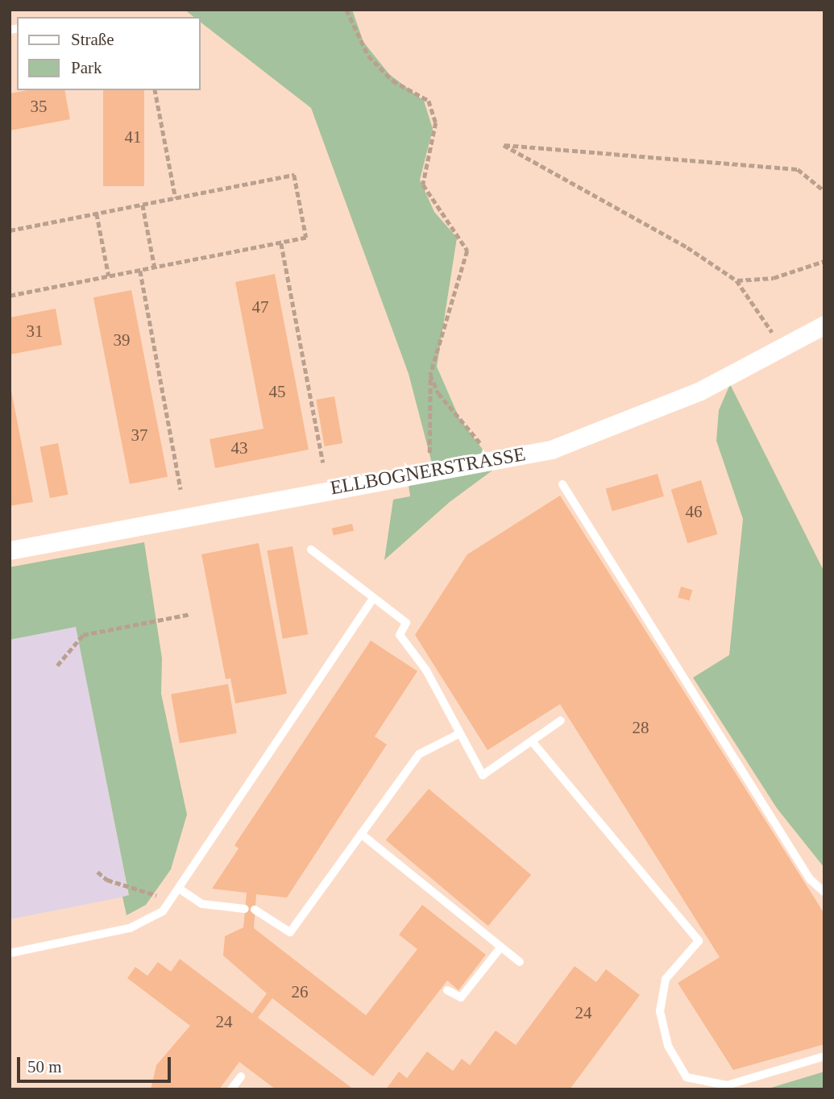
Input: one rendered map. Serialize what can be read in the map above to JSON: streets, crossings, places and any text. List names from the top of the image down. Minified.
{"streets":{"street":["ELLBOGNERSTRASSE"]},"house_numbers":["35","41","47","31","39","45","37","43","46","28","26","24","24"],"legend":["Straße","Park"],"scale_bar":"50 m"}
